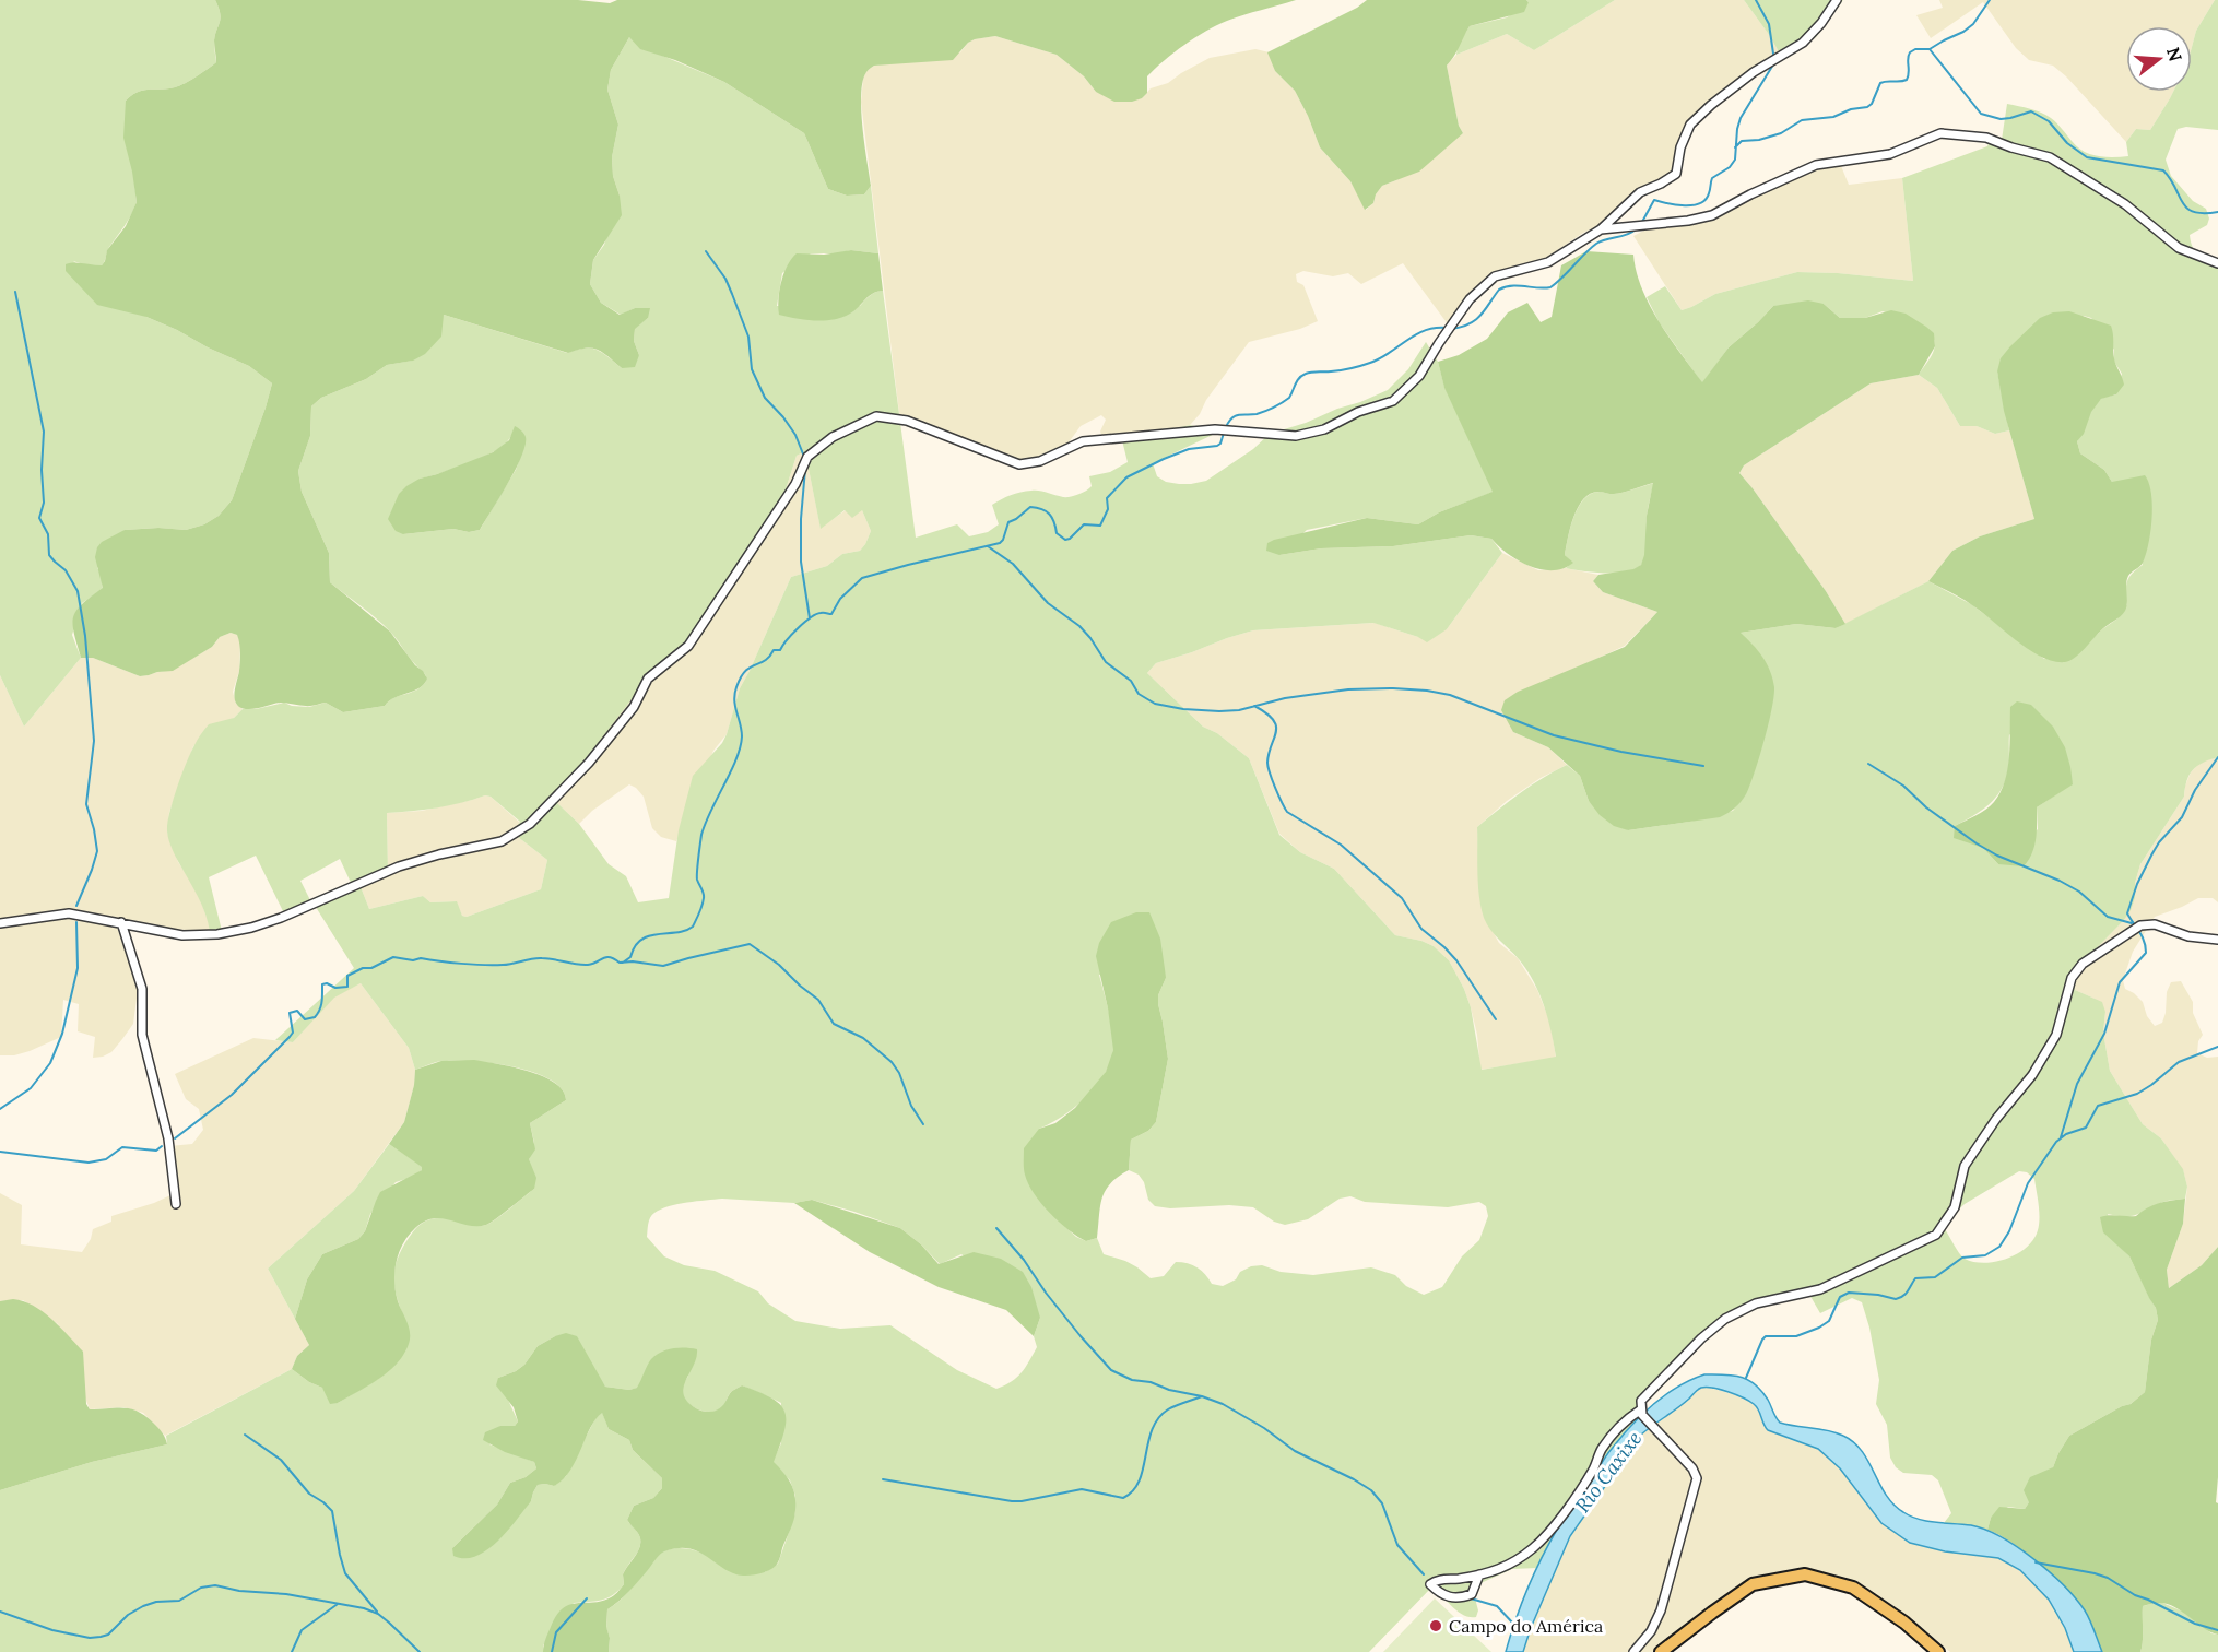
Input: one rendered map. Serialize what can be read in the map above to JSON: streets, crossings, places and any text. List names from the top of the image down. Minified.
{"water":["Rio Caxixe"],"places":["Campo do América"],"north":"right"}
